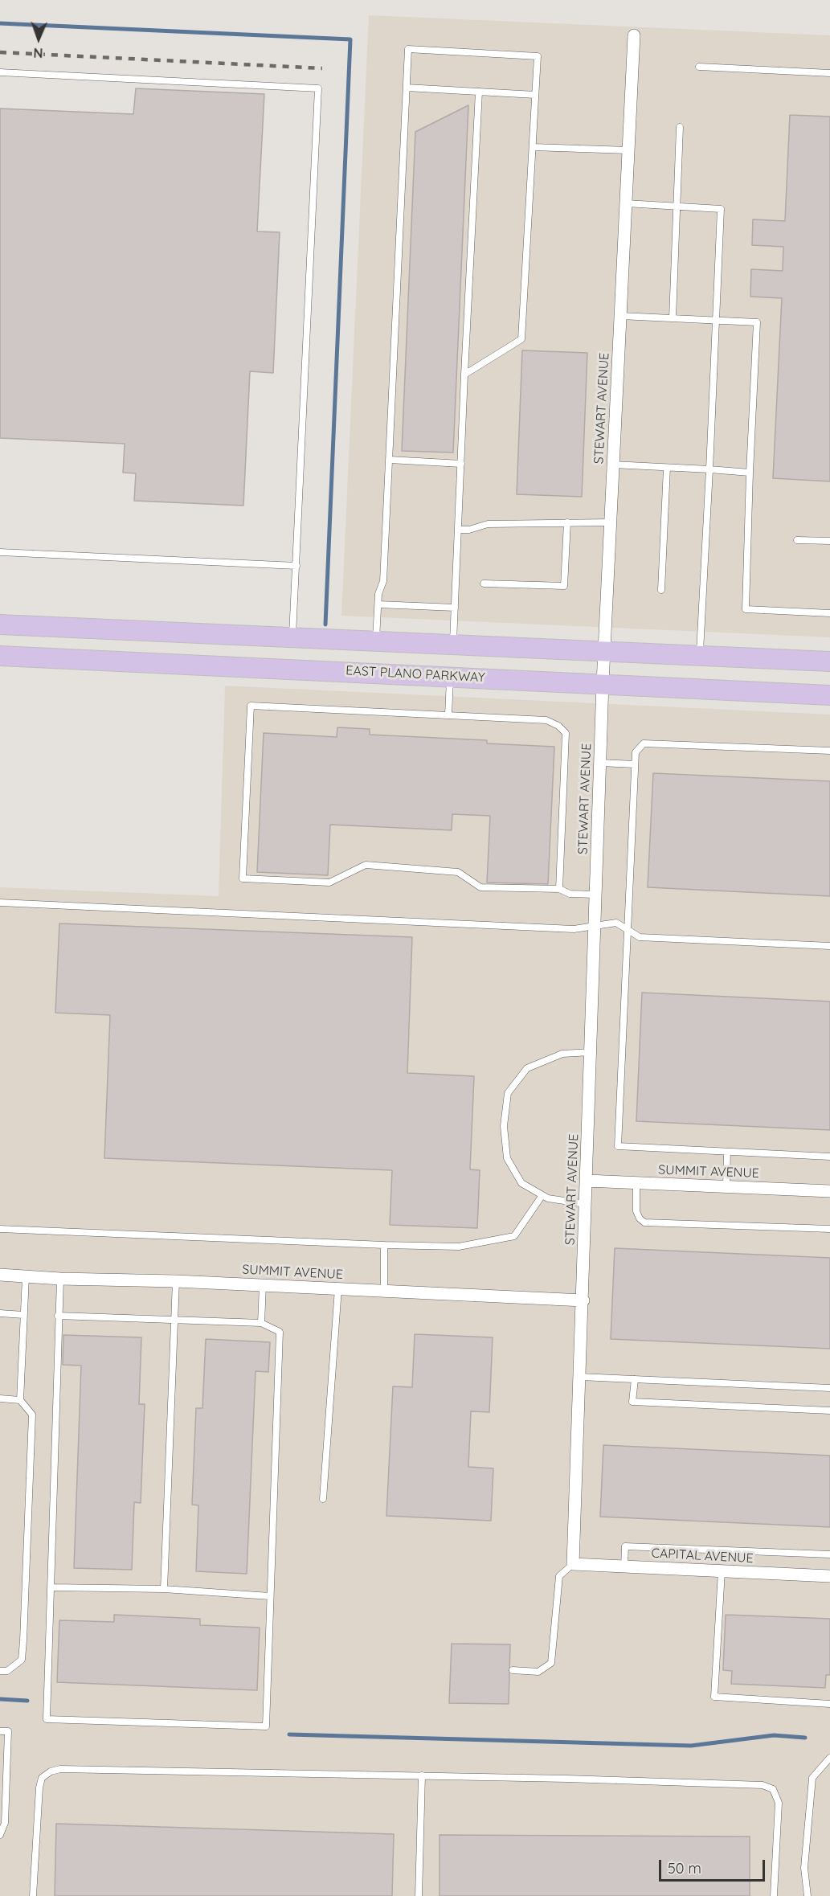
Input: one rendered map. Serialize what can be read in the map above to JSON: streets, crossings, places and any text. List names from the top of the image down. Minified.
{"streets":{"main road":["EAST PLANO PARKWAY"],"street":["STEWART AVENUE","SUMMIT AVENUE","CAPITAL AVENUE"]},"crossings":[["STEWART AVENUE","EAST PLANO PARKWAY"],["STEWART AVENUE","SUMMIT AVENUE"],["STEWART AVENUE","CAPITAL AVENUE"]],"scale_bar":"50 m","north":"bottom"}
